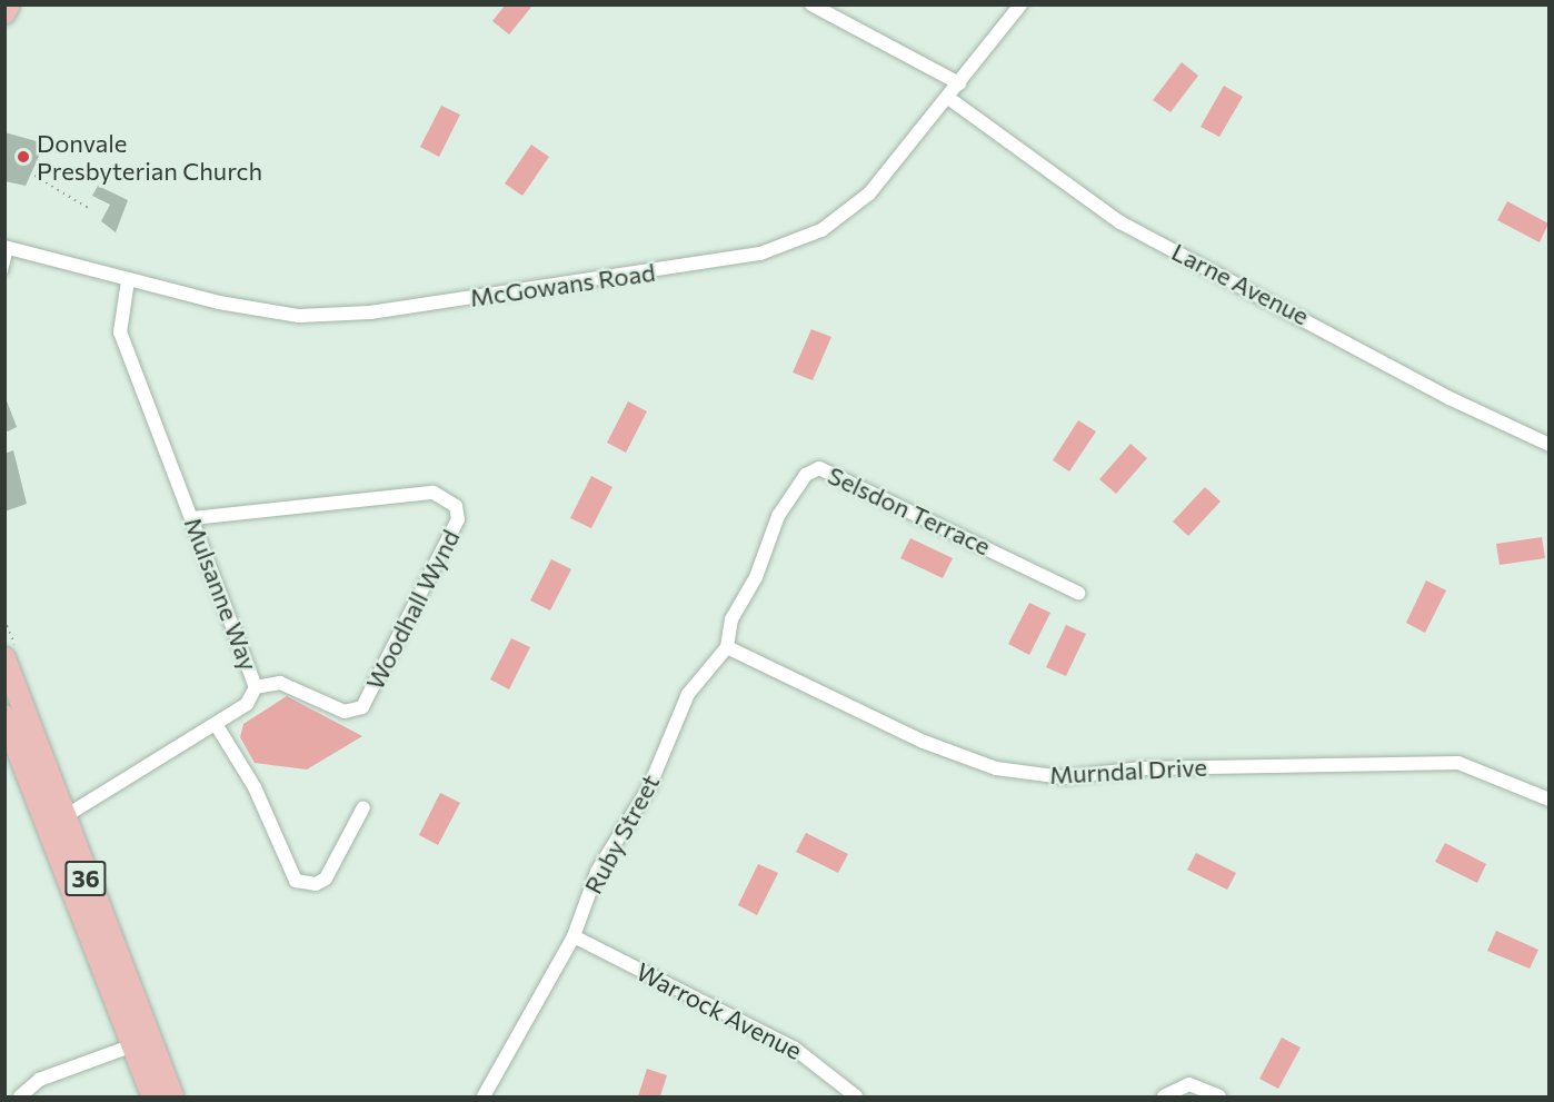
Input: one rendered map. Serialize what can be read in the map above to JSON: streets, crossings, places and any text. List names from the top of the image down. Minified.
{"streets":{"main road":["36"],"street":["Larne Avenue","McGowans Road","Selsdon Terrace","Mulsanne Way","Woodhall Wynd","Murndal Drive","Ruby Street","Warrock Avenue"]},"crossings":[["Larne Avenue","McGowans Road"],["McGowans Road","Mulsanne Way"],["Selsdon Terrace","Murndal Drive"],["Selsdon Terrace","Ruby Street"],["Mulsanne Way","Woodhall Wynd"],["Mulsanne Way","36"],["Murndal Drive","Ruby Street"],["Ruby Street","Warrock Avenue"]],"places":["Donvale Presbyterian Church"]}
